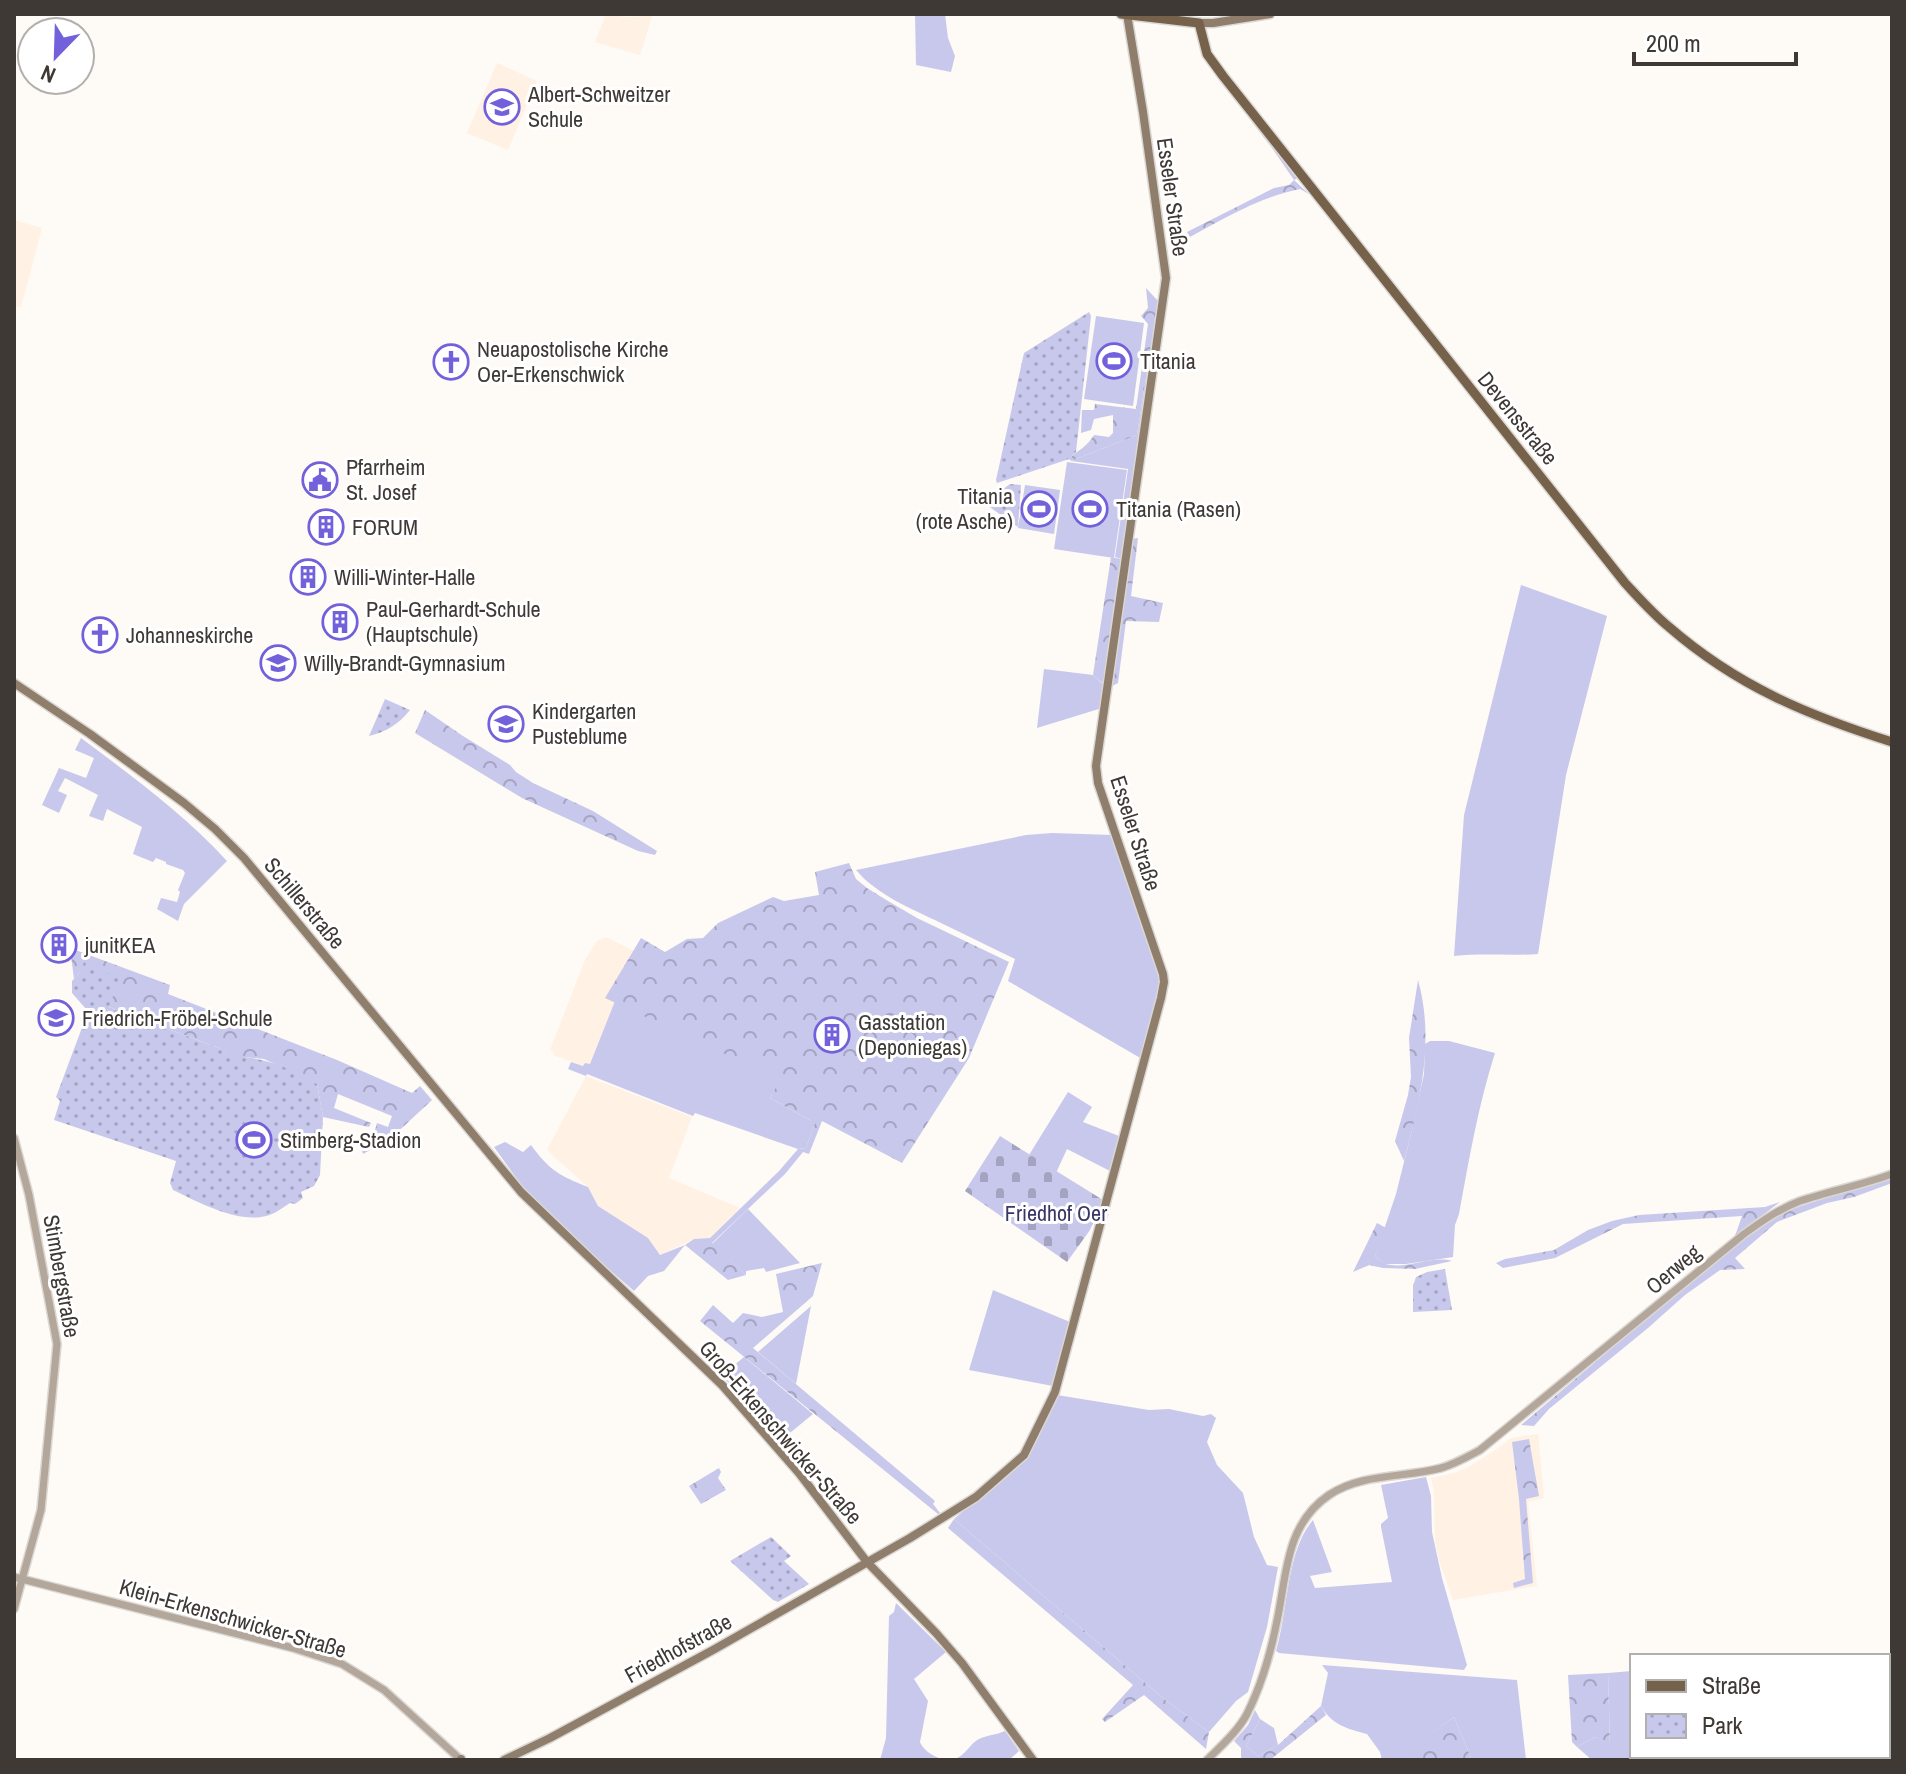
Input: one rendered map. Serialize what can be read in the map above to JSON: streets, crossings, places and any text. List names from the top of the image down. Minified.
{"streets":{"main road":["Esseler Straße","Devensstraße","Schillerstraße","Groß-Erkenschwicker-Straße","Friedhofstraße"],"street":["Oerweg","Stimbergstraße","Klein-Erkenschwicker-Straße"]},"crossings":[["Esseler Straße","Groß-Erkenschwicker-Straße"],["Esseler Straße","Friedhofstraße"],["Schillerstraße","Groß-Erkenschwicker-Straße"],["Stimbergstraße","Klein-Erkenschwicker-Straße"],["Groß-Erkenschwicker-Straße","Friedhofstraße"]],"parks":["Friedhof Oer"],"places":{"school or university":["Albert-Schweitzer Schule","Willy-Brandt-Gymnasium","Kindergarten Pusteblume","Friedrich-Fröbel-Schule"],"sports":["Titania","Titania (rote Asche)","Titania (Rasen)","Stimberg-Stadion"],"church":["Neuapostolische Kirche Oer-Erkenschwick","Johanneskirche"],"public building":["Pfarrheim St. Josef"],"building":["FORUM","Willi-Winter-Halle","Paul-Gerhardt-Schule (Hauptschule)","junitKEA","Gasstation (Deponiegas)"]},"legend":["Straße","Park"],"scale_bar":"200 m","north":"bottom left"}
